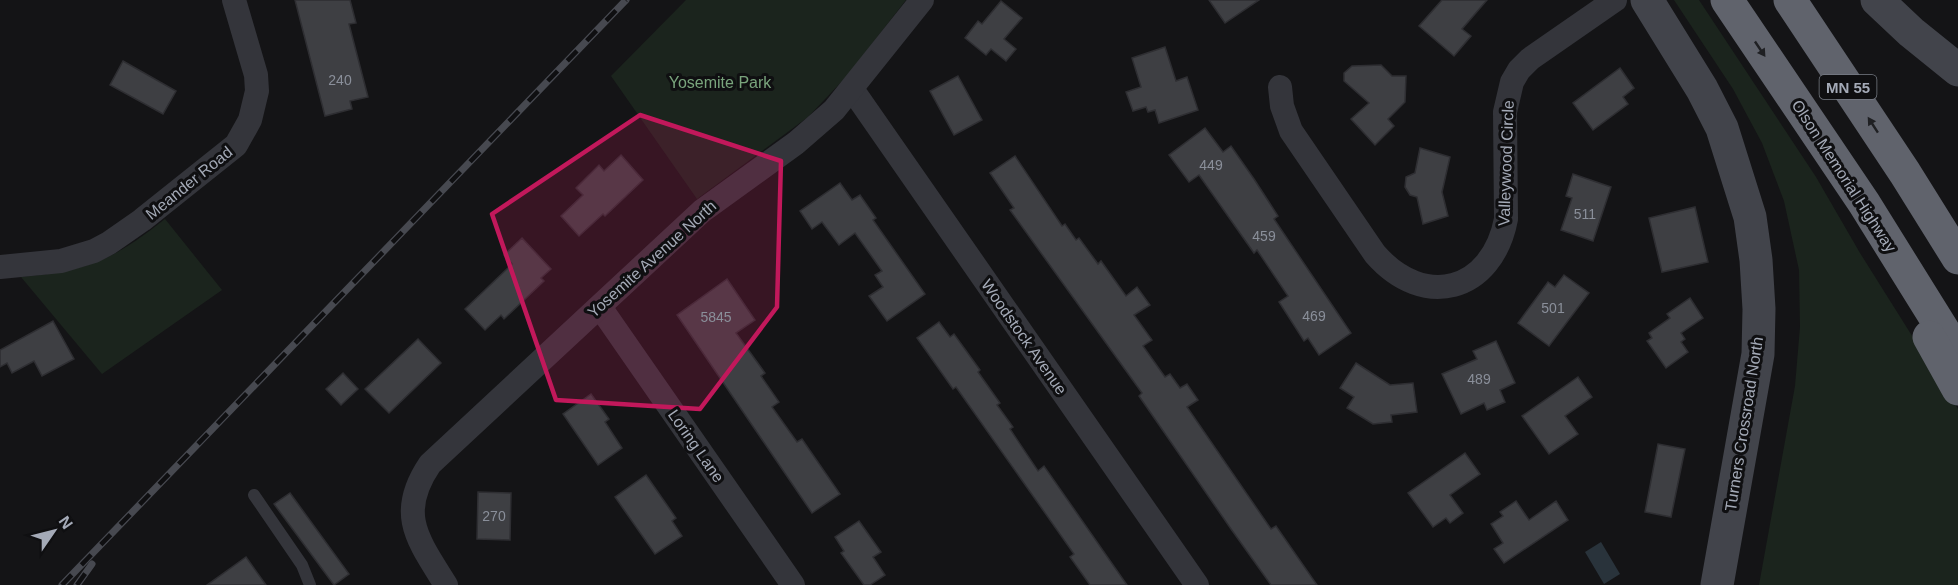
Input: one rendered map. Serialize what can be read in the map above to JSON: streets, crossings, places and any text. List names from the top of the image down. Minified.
{"streets":{"highway":["MN 55","Olson Memorial Highway"],"street":["Valleywood Circle","Meander Road","Yosemite Avenue North","Woodstock Avenue","Turners Crossroad North","Loring Lane"]},"crossings":[["Yosemite Avenue North","Woodstock Avenue"],["Yosemite Avenue North","Loring Lane"]],"parks":["Yosemite Park"],"house_numbers":["240","449","511","459","501","469","5845","489","270"],"north":"top right"}
